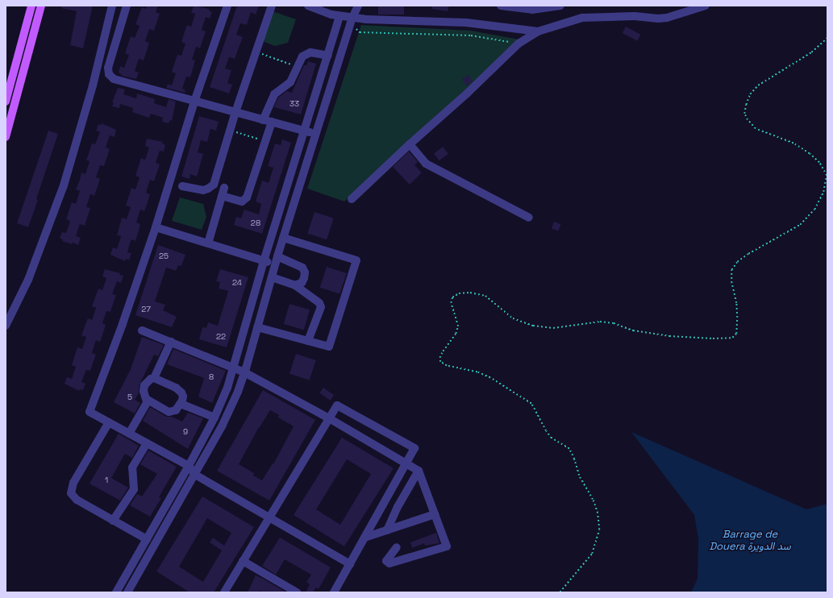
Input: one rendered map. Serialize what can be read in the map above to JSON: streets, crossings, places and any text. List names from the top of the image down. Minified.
{"water":["Barrage de Douera سد الدويرة"],"house_numbers":["33","28","25","24","27","22","8","5","9","1"]}
